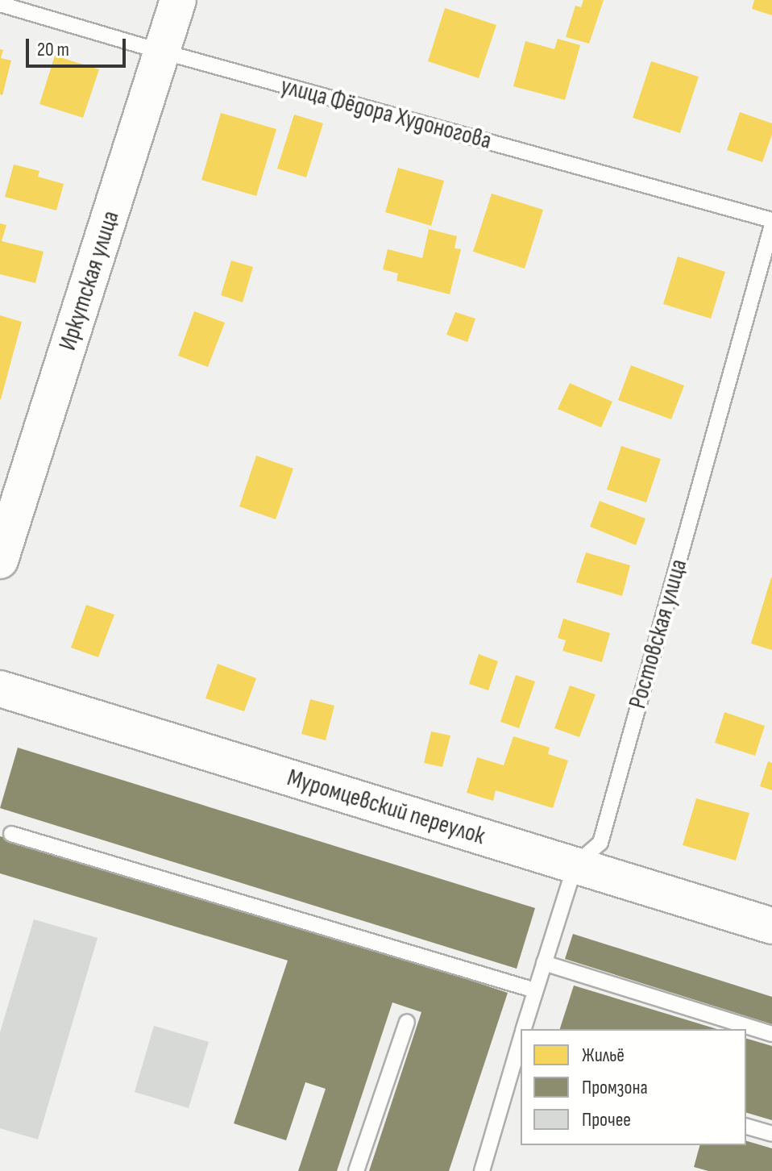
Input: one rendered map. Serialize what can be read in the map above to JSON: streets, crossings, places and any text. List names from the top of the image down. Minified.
{"streets":{"street":["Иркутская улица","Муромцевский переулок"],"lane":["улица Фёдора Худоногова","Ростовская улица"]},"crossings":[["улица Фёдора Худоногова","Иркутская улица"],["улица Фёдора Худоногова","Ростовская улица"],["Ростовская улица","Муромцевский переулок"]],"legend":["Жильё","Промзона","Прочее"],"scale_bar":"20 m"}
